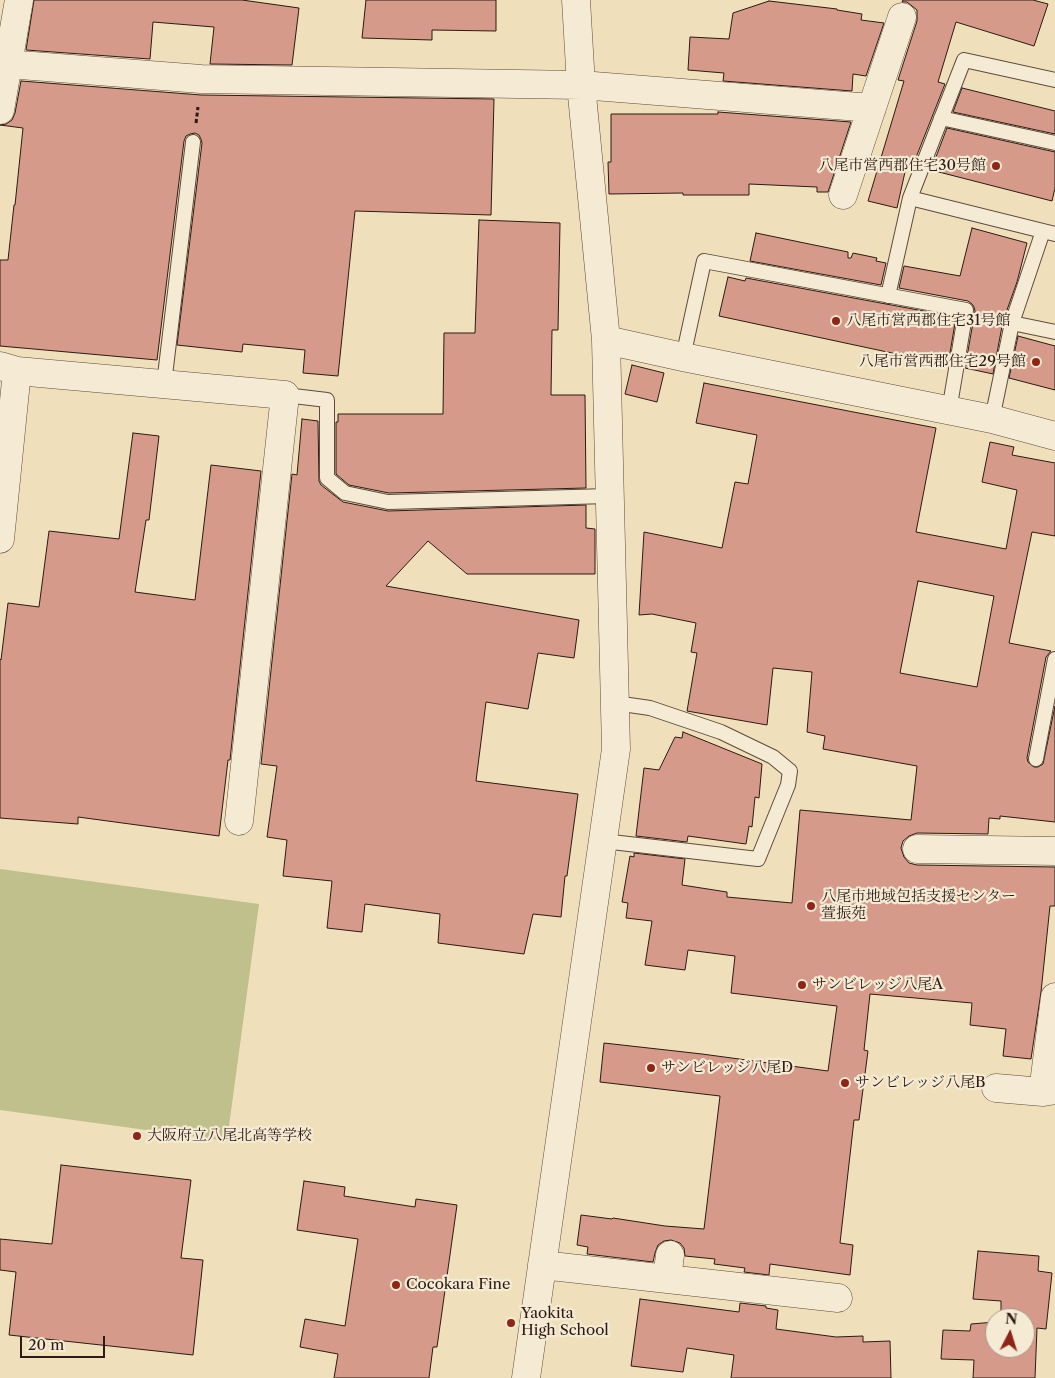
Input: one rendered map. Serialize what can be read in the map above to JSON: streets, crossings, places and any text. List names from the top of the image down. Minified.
{"places":["八尾市営西郡住宅30号館","八尾市営西郡住宅31号館","八尾市営西郡住宅29号館","八尾市地域包括支援センター 萱振苑","サンビレッジ八尾A","サンビレッジ八尾D","サンビレッジ八尾B","大阪府立八尾北高等学校","Cocokara Fine","Yaokita High School"],"scale_bar":"20 m","north":"top"}
